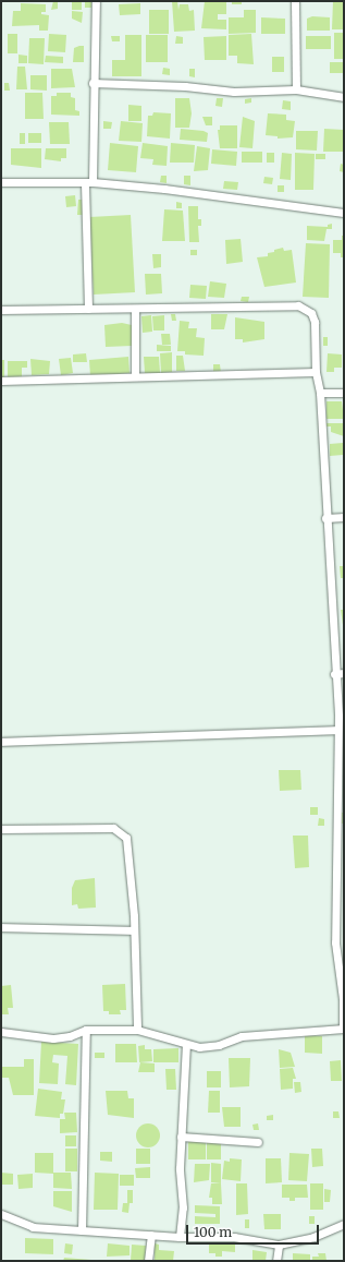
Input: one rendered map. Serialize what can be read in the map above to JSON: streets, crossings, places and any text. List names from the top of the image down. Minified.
{"scale_bar":"100 m"}
